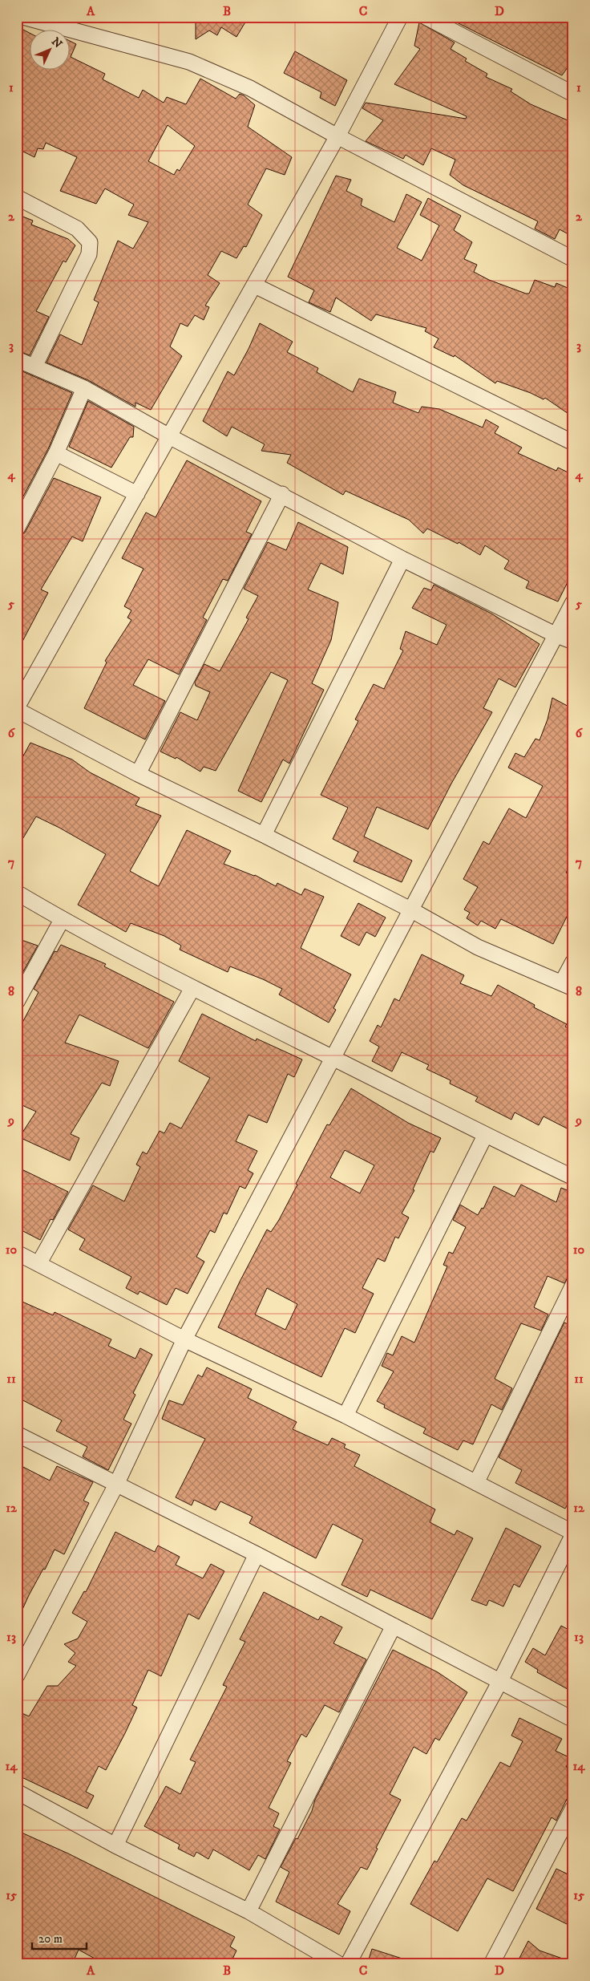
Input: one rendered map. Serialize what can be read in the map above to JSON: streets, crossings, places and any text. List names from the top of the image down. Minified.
{"scale_bar":"20 m","north":"top right","grid":{"columns":["A","B","C","D"],"rows":["1","2","3","4","5","6","7","8","9","10","11","12","13","14","15"]}}
